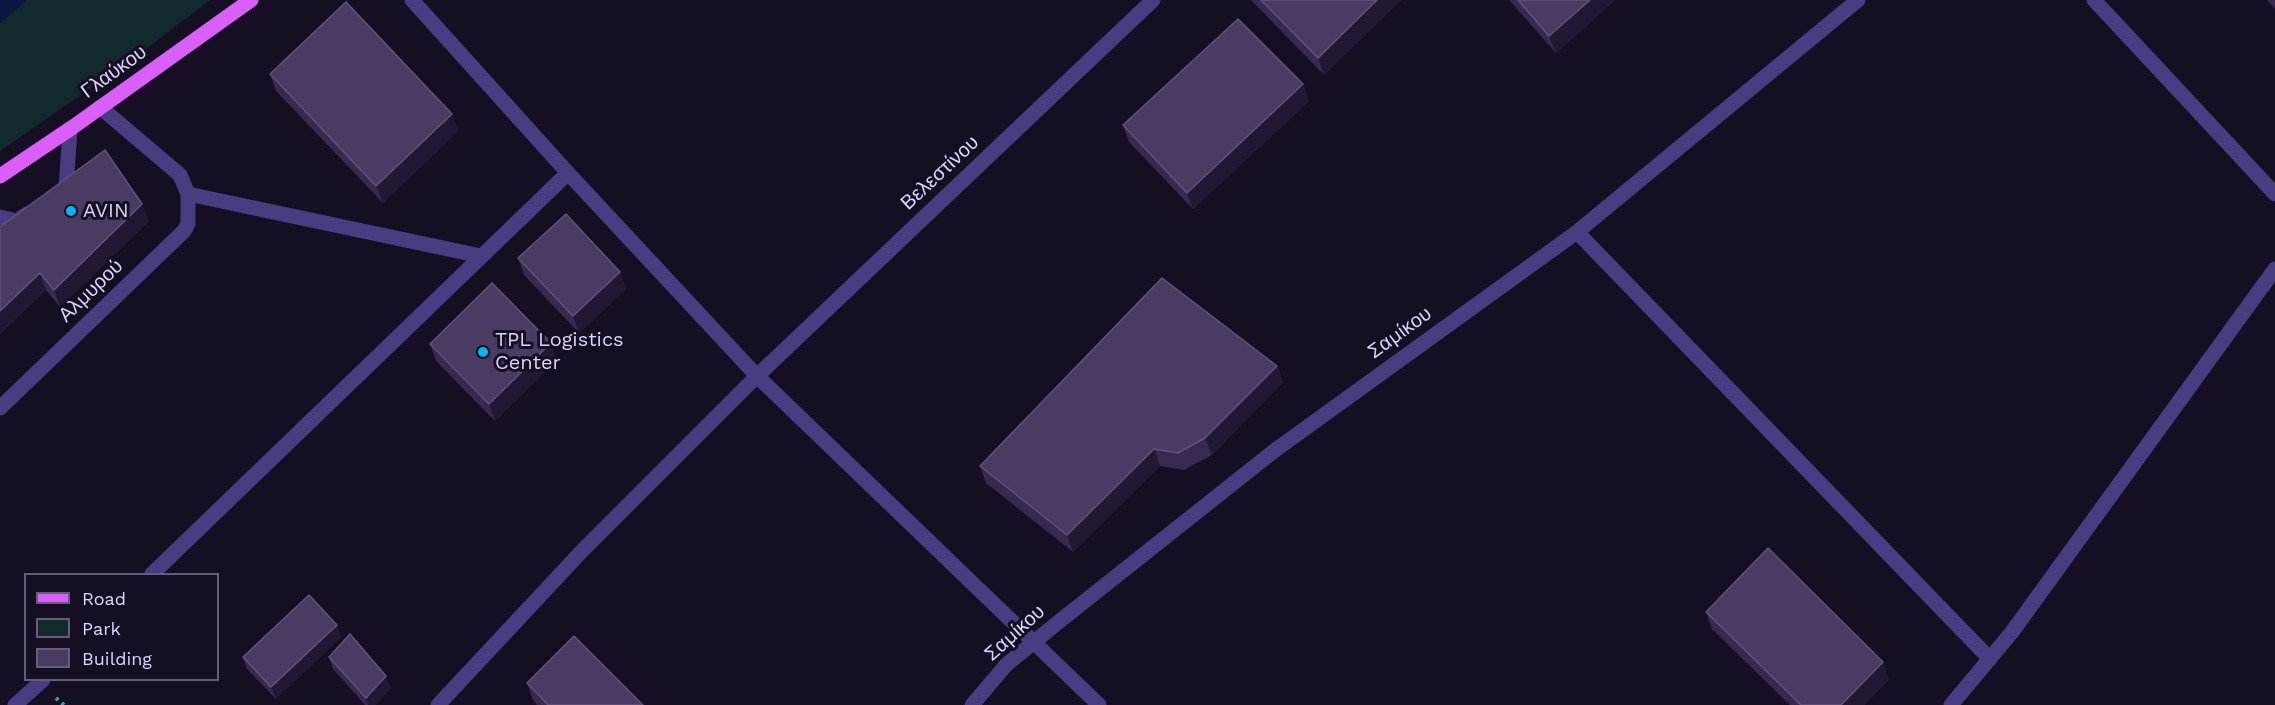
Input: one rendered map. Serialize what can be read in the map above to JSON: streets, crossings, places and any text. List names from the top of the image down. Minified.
{"streets":{"main road":["Γλαύκου"],"street":["Βελεστίνου","Αλμυρού","Σαμίκου"]},"places":["AVIN","TPL Logistics Center"],"legend":["Road","Park","Building"]}
